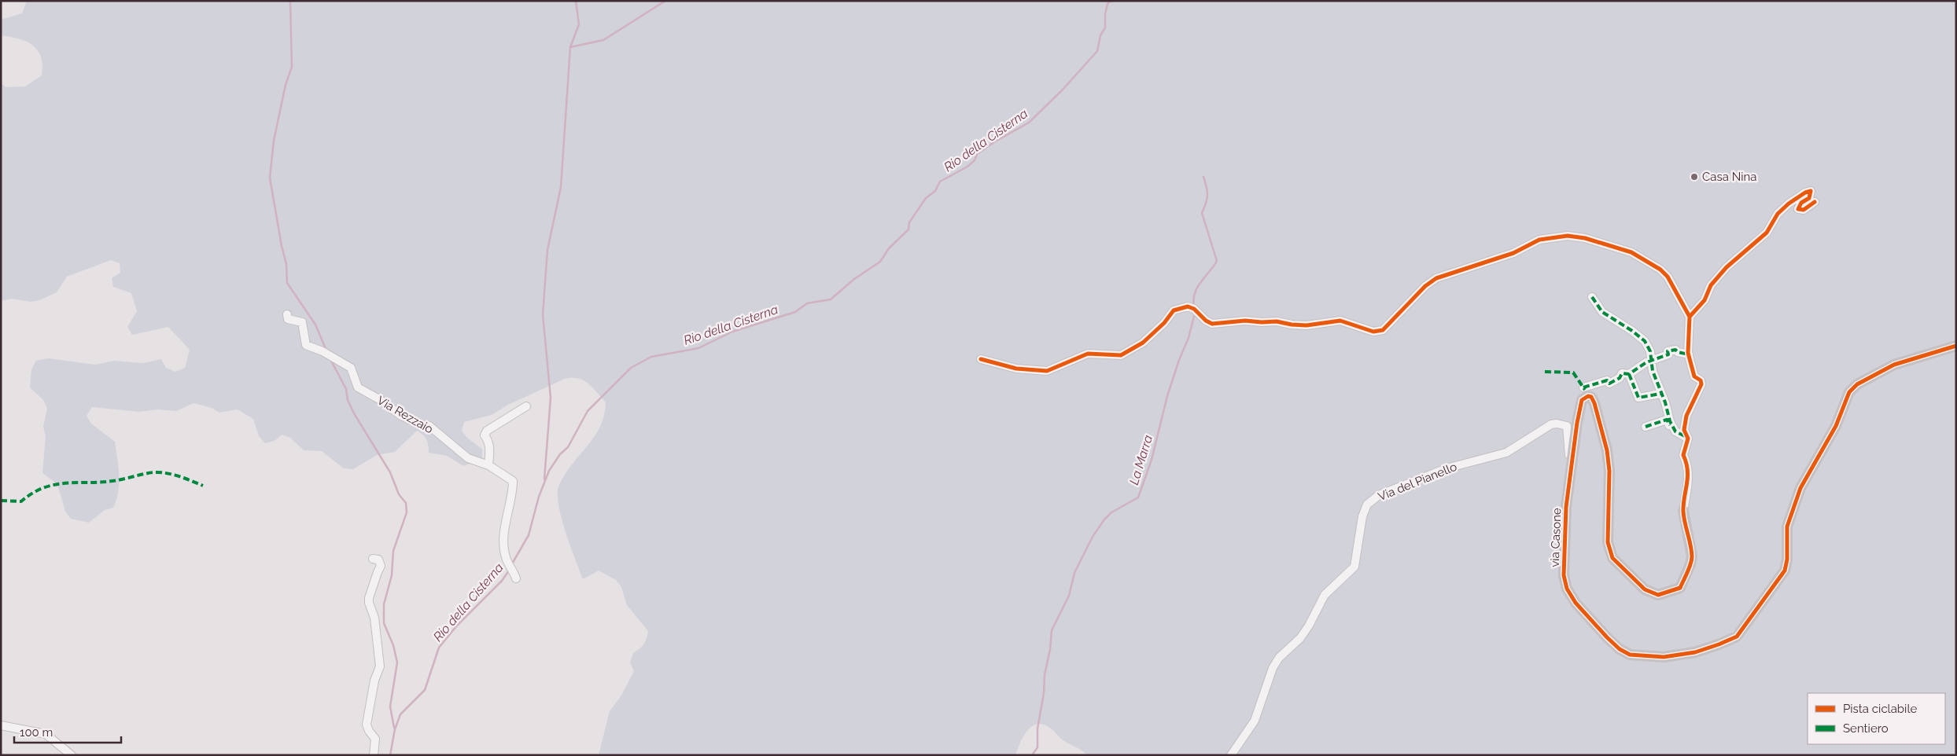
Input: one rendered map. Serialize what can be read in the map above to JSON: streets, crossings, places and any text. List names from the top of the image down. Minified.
{"streets":{"street":["Via Rezzaio","Via del Pianello","via Casone"]},"crossings":[["Via del Pianello","via Casone"]],"water":["Rio della Cisterna","La Marra"],"places":["Casa Nina"],"legend":["Pista ciclabile","Sentiero"],"scale_bar":"100 m"}
